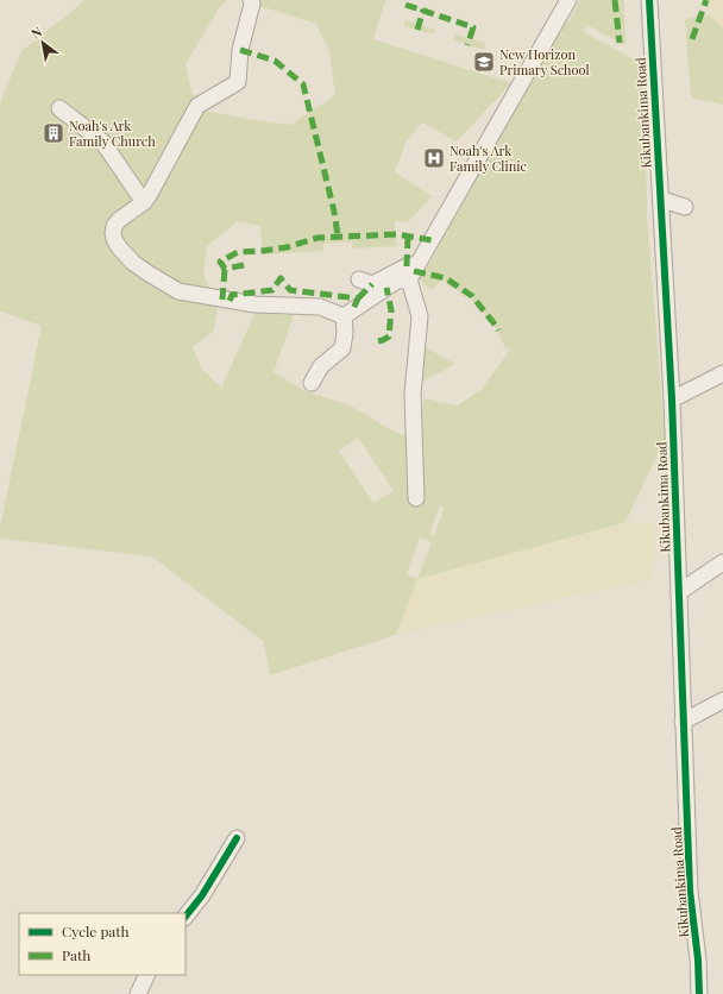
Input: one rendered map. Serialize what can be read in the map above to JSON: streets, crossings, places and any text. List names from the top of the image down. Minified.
{"streets":{"street":["Kikubankima Road"]},"places":{"school or university":["New Horizon Primary School"],"building":["Noah's Ark Family Church"],"hospital":["Noah's Ark Family Clinic"]},"legend":["Cycle path","Path"],"north":"top left"}
